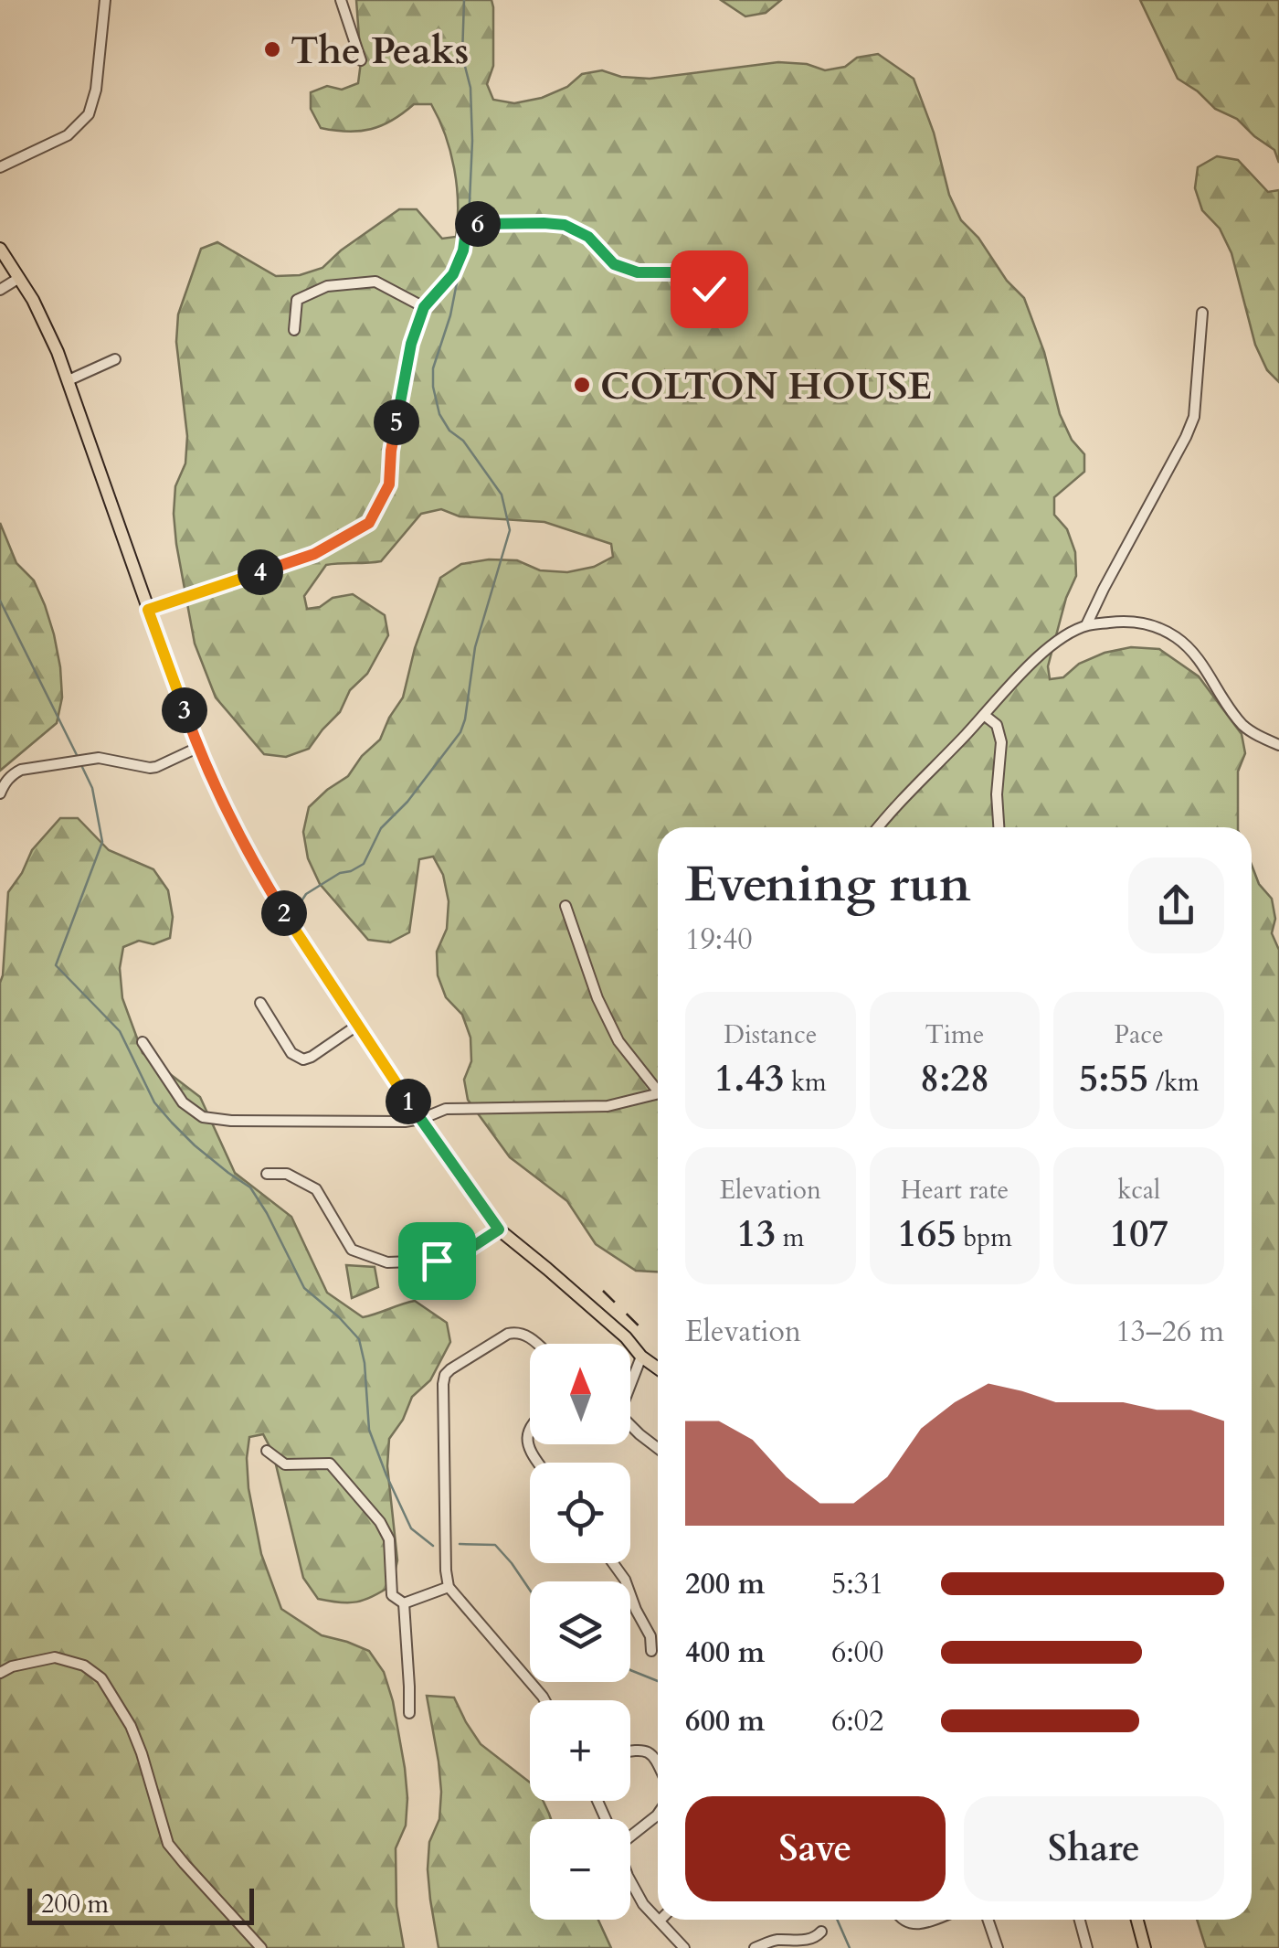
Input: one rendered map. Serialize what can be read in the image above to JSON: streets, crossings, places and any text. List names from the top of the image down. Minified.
{"places":["The Peaks","COLTON HOUSE"],"scale_bar":"200 m","north":"top","page":{"pins":["6","5","4","3","2","1"],"heading":["Evening run","19:40"],"stats":[["Distance","1.43 km"],["Time","8:28"],["Pace","5:55 /km"],["Elevation","13 m"],["Heart rate","165 bpm"],["kcal","107"]],"chart":["Elevation","13–26 m"],"map_buttons":["+","−"],"list":[{"name":"200 m","note":"5:31"},{"name":"400 m","note":"6:00"},{"name":"600 m","note":"6:02"}],"buttons":["Save","Share"],"scale":"200 m"}}
